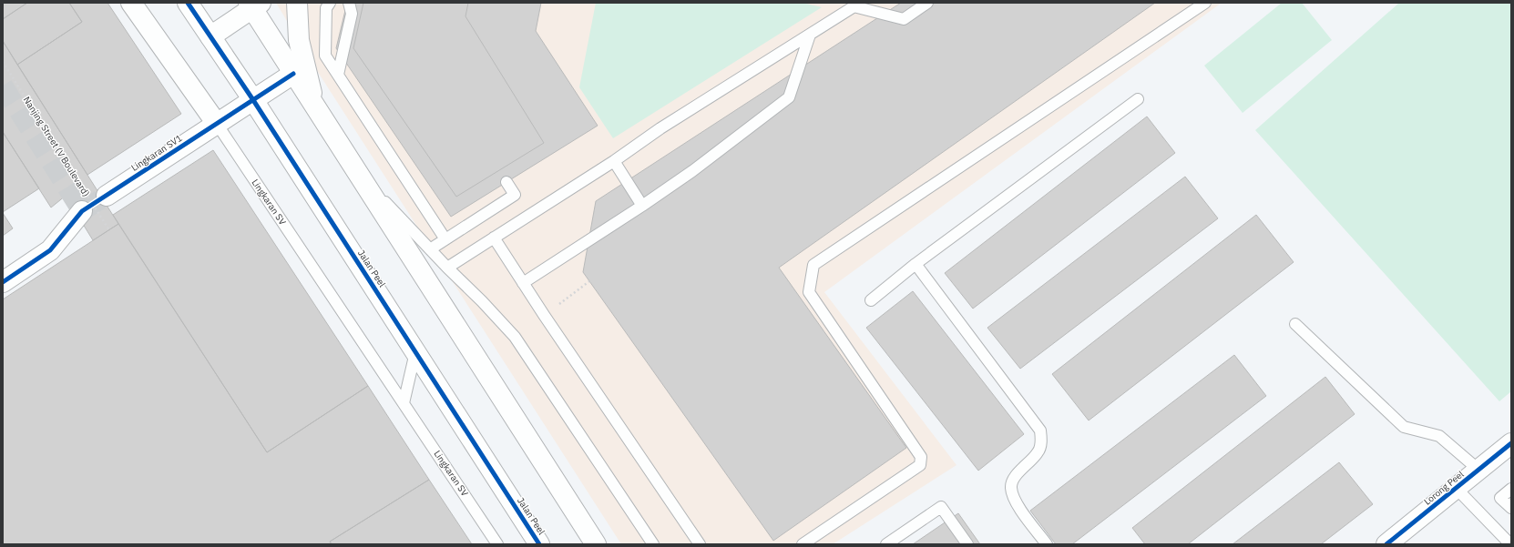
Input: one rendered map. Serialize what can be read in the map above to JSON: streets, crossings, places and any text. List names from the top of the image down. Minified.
{"streets":{"street":["Lingkaran SV1","Lingkaran SV","Jalan Peel","Lorong Peel"],"path":["Nanjing Street (V Boulevard)"]},"crossings":[["Lingkaran SV1","Lingkaran SV"],["Lingkaran SV1","Jalan Peel"]]}
